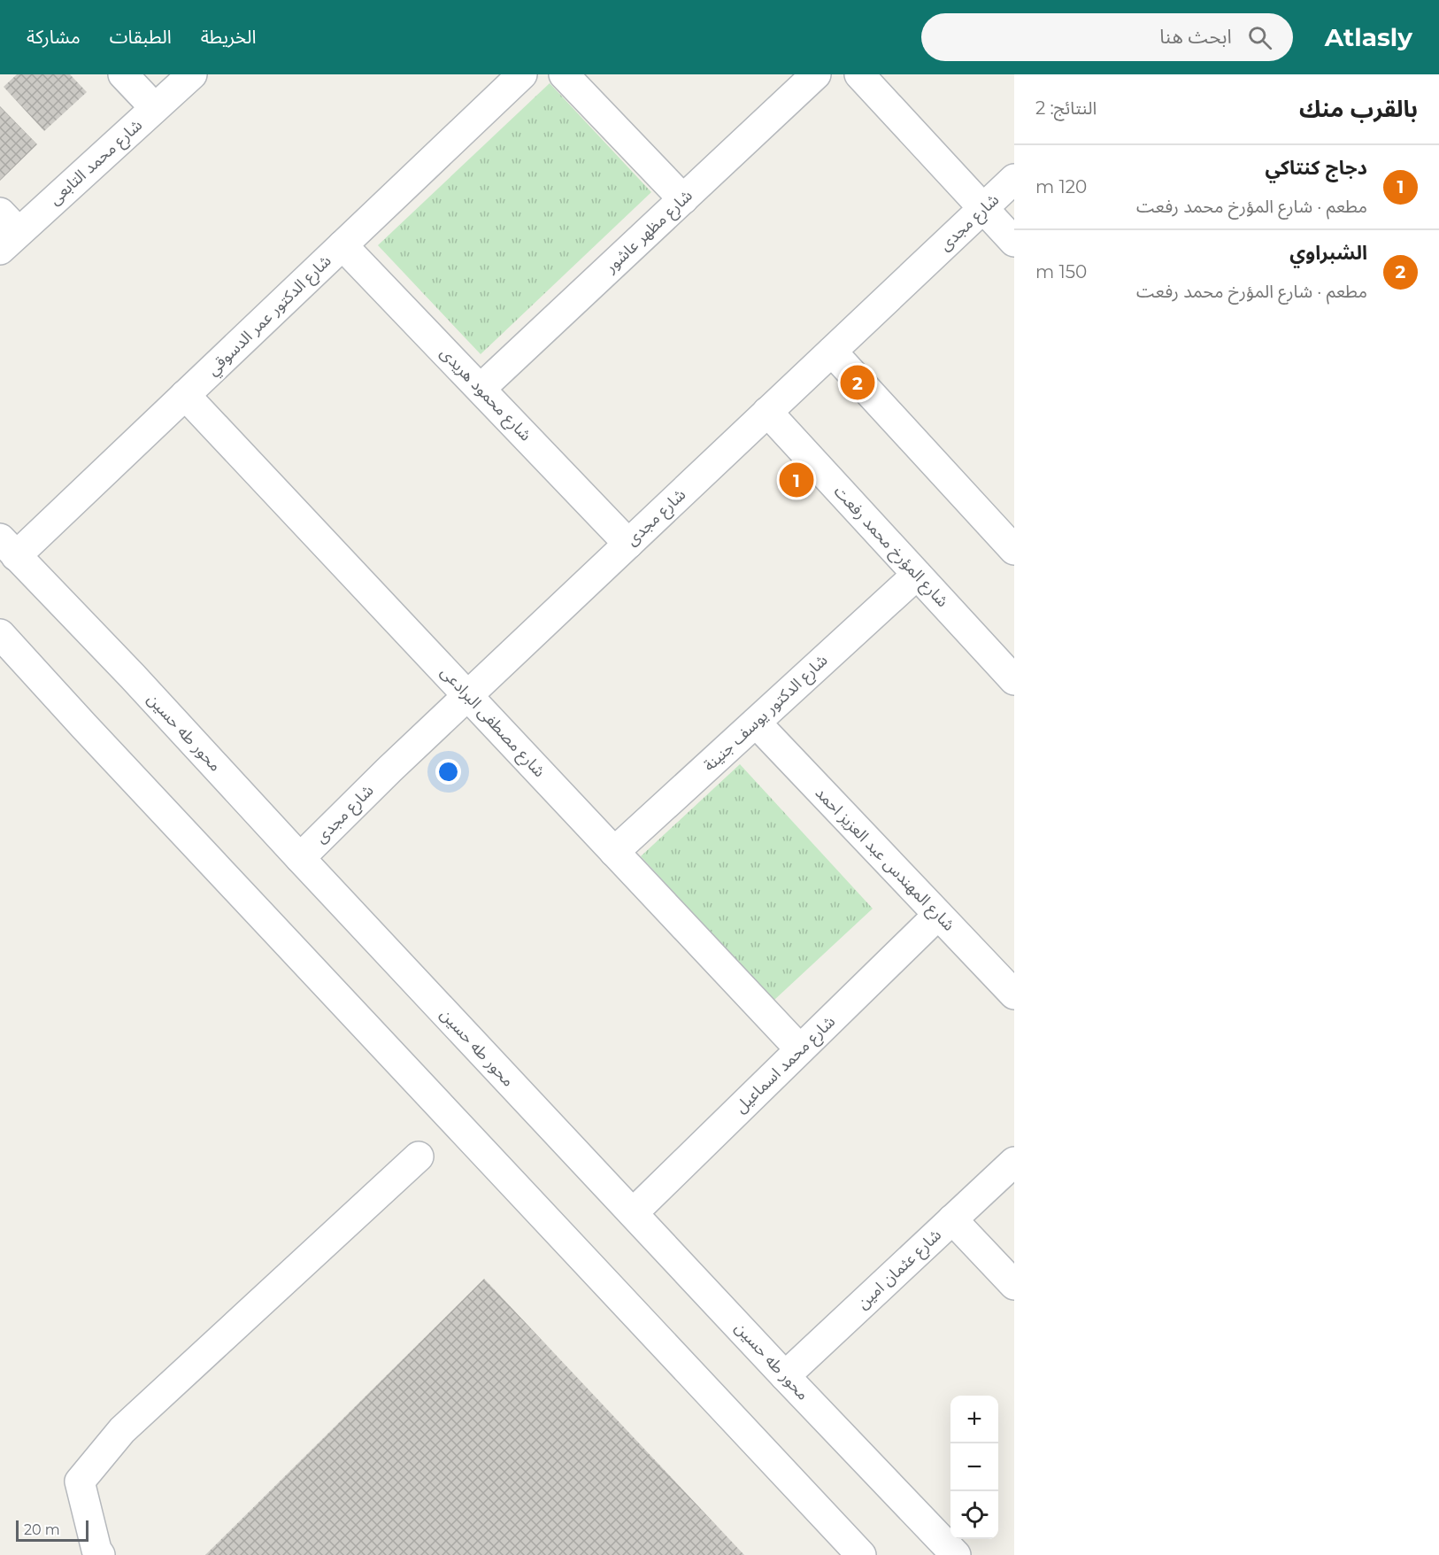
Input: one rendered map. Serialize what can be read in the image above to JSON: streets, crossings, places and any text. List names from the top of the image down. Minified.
{"streets":{"street":["شارع محمد التابعى","شارع مجدى","شارع مظهر عاشور","شارع الدكتور عمر الدسوقي","شارع محمود هريدى","شارع المؤرخ محمد رفعت","شارع الدكتور يوسف جنينة","شارع مصطفى البرادعى","محور طه حسين","شارع المهندس عبد العزيز احمد","شارع محمد اسماعيل","شارع عثمان امين"]},"crossings":[["شارع مجدى","شارع محمود هريدى"],["شارع مجدى","شارع المؤرخ محمد رفعت"],["شارع مجدى","شارع مصطفى البرادعى"],["شارع مجدى","محور طه حسين"],["شارع مظهر عاشور","شارع محمود هريدى"],["شارع الدكتور عمر الدسوقي","شارع محمود هريدى"],["شارع الدكتور عمر الدسوقي","شارع مصطفى البرادعى"],["شارع الدكتور عمر الدسوقي","محور طه حسين"],["شارع المؤرخ محمد رفعت","شارع الدكتور يوسف جنينة"],["شارع الدكتور يوسف جنينة","شارع مصطفى البرادعى"],["شارع الدكتور يوسف جنينة","شارع المهندس عبد العزيز احمد"],["شارع مصطفى البرادعى","شارع محمد اسماعيل"],["محور طه حسين","شارع محمد اسماعيل"],["محور طه حسين","شارع عثمان امين"],["شارع المهندس عبد العزيز احمد","شارع محمد اسماعيل"]],"scale_bar":"20 m","page":{"header":"Atlasly","search":"ابحث هنا","nav":["الخريطة","الطبقات","مشاركة"],"heading":["بالقرب منك","النتائج: 2"],"list":[{"mark":"1","name":"دجاج كنتاكي","note":"مطعم · شارع المؤرخ محمد رفعت","value":"120 m"},{"mark":"2","name":"الشبراوي","note":"مطعم · شارع المؤرخ محمد رفعت","value":"150 m"}],"pins":["2","1"],"map_buttons":["+","−"],"scale":"20 m"}}
